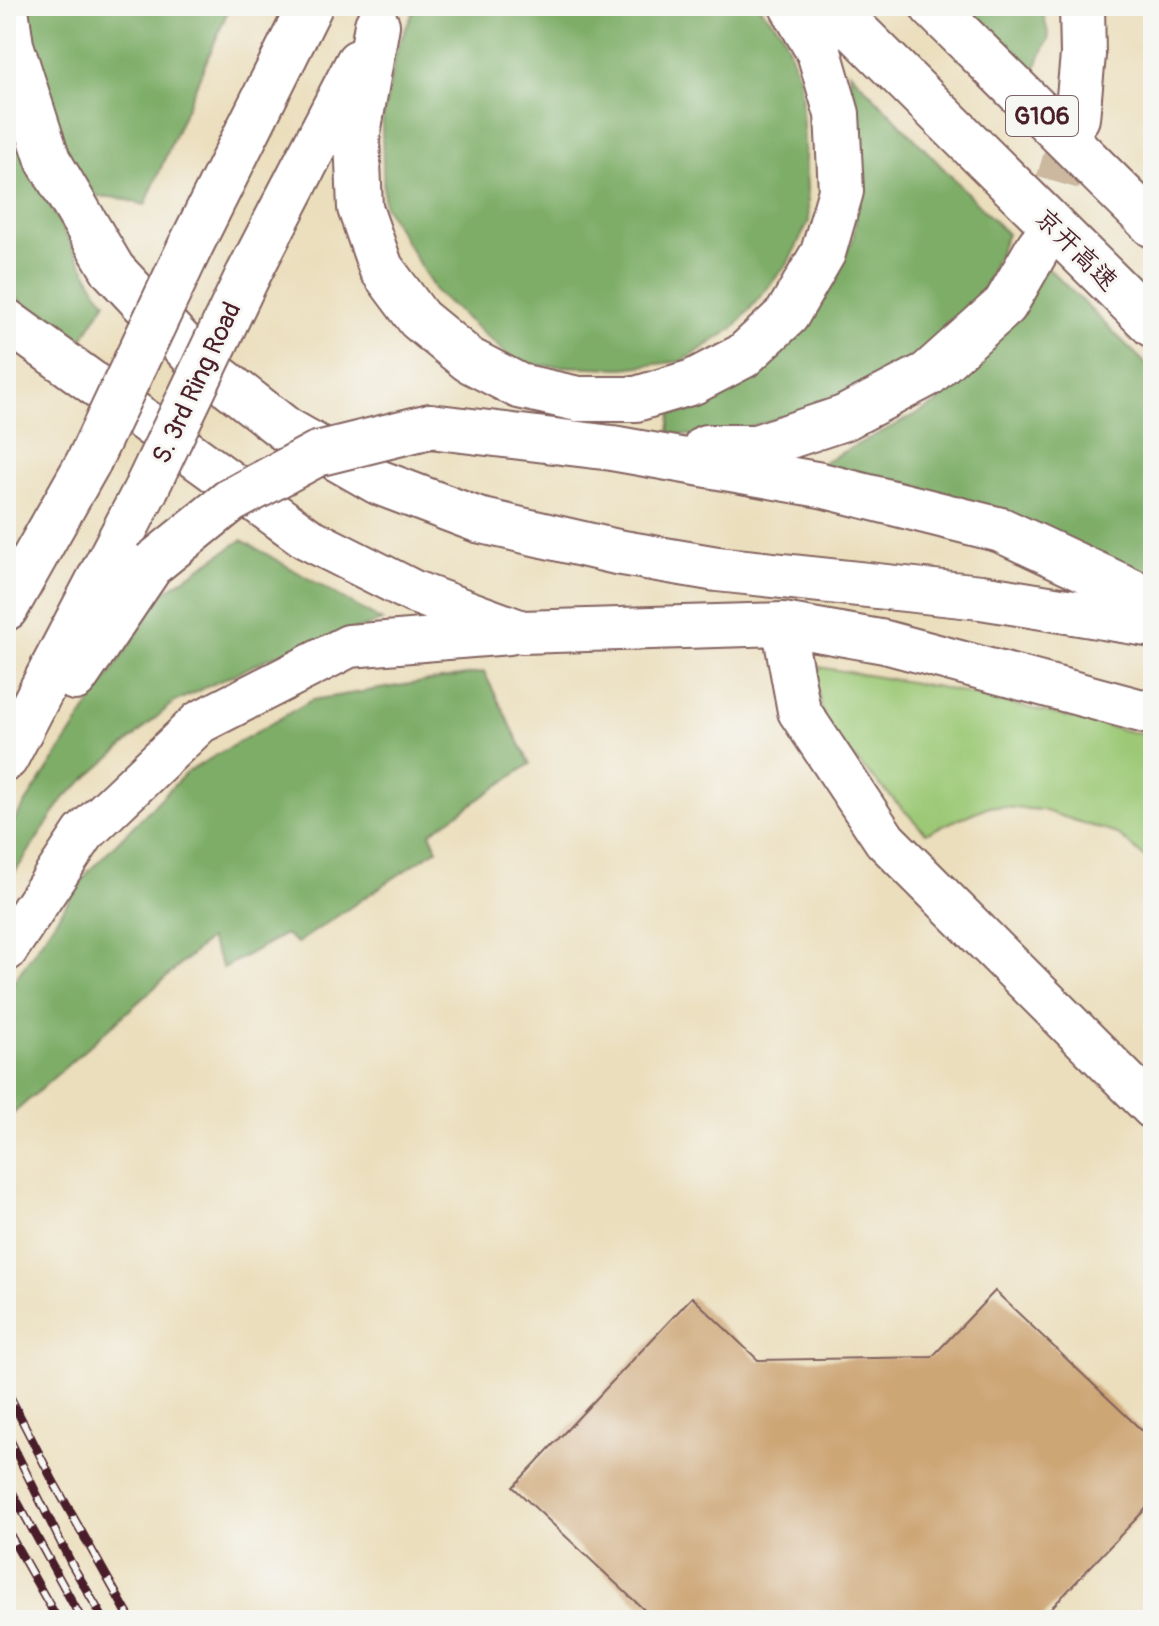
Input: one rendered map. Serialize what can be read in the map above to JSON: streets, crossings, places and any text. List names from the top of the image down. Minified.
{"streets":{"highway":["G106","京开高速","S. 3rd Ring Road"]}}
